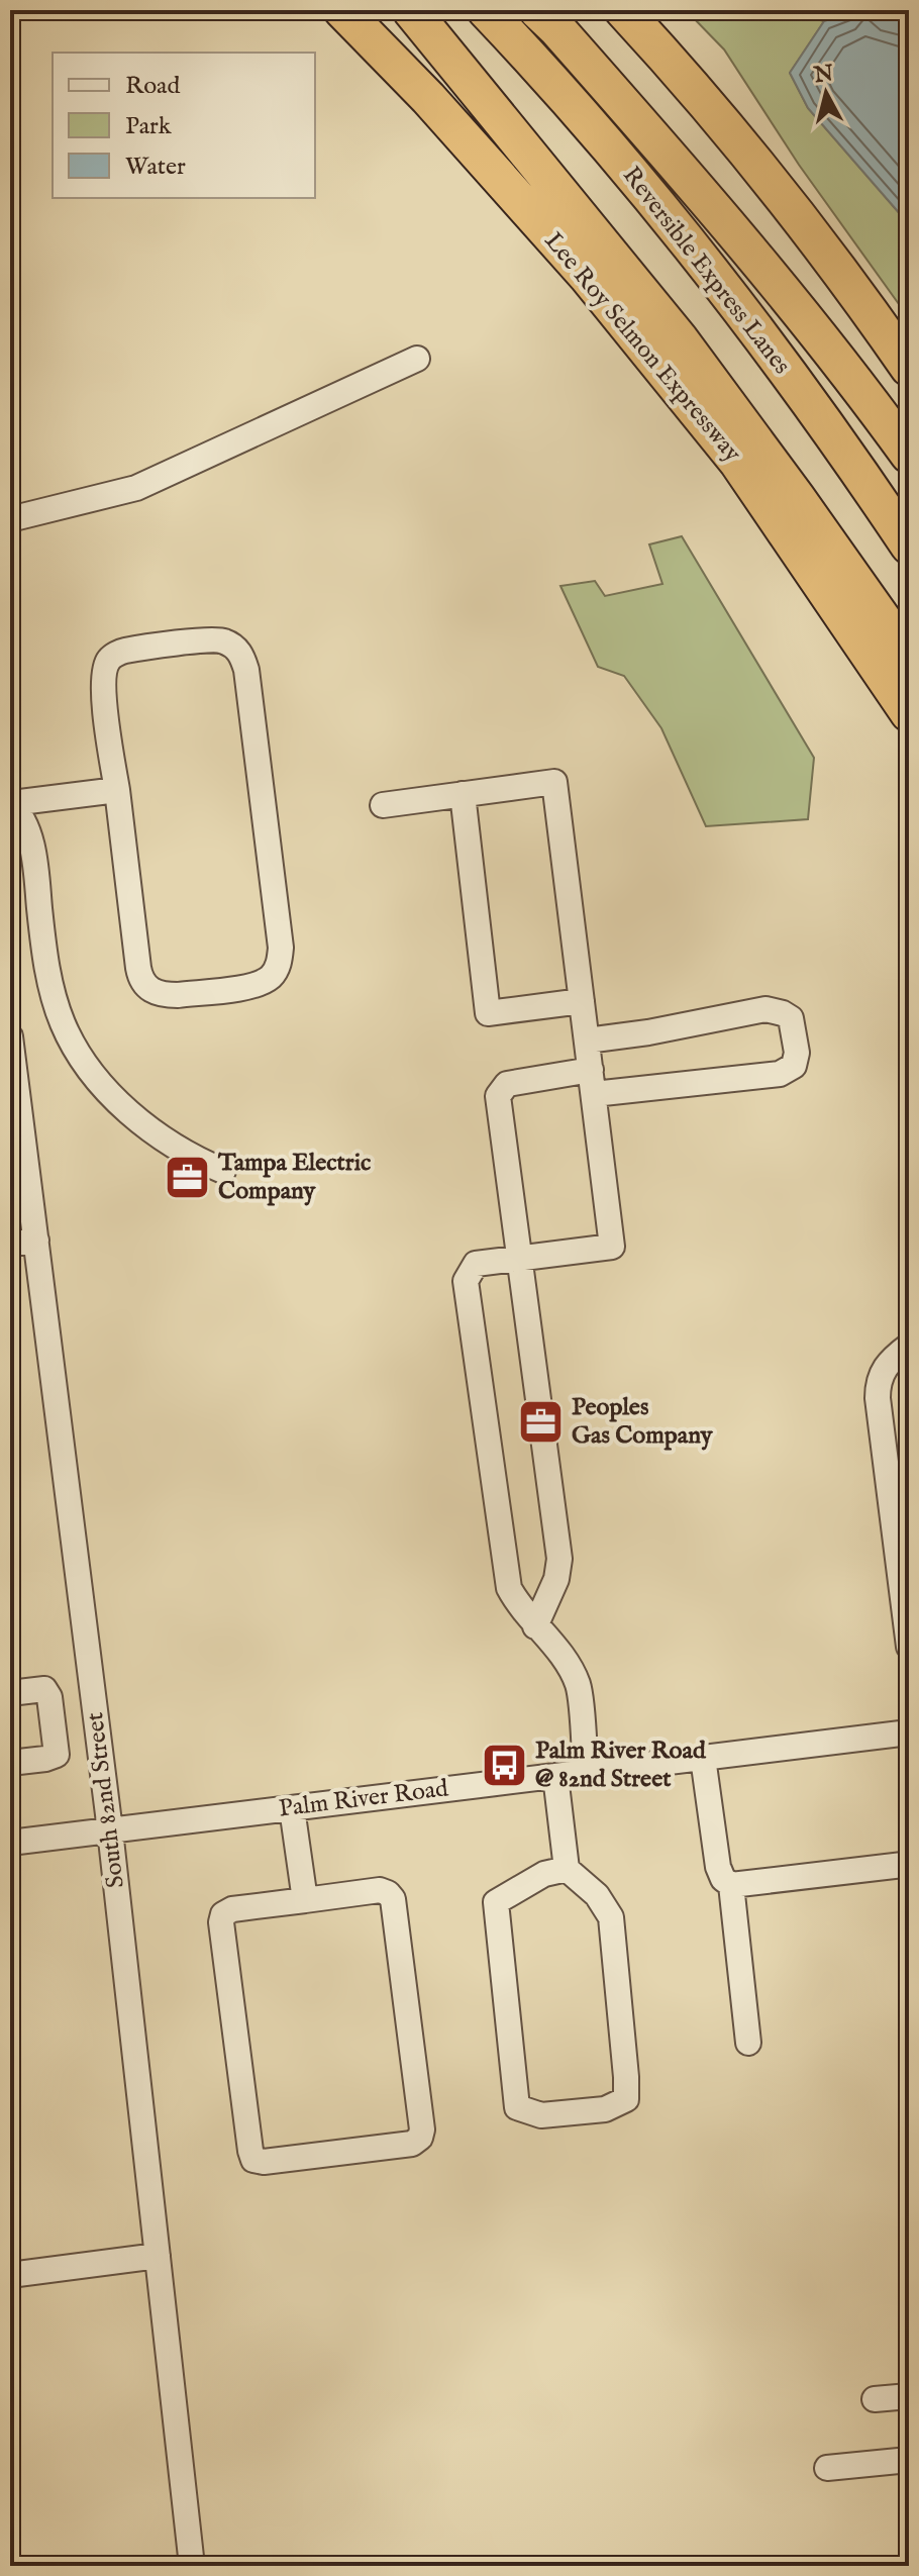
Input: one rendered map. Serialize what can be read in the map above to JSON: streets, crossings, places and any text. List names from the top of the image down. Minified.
{"streets":{"highway":["Reversible Express Lanes","Lee Roy Selmon Expressway"],"street":["Palm River Road","South 82nd Street"]},"crossings":[["Palm River Road","South 82nd Street"]],"places":{"office":["Tampa Electric Company","Peoples Gas Company"],"bus stop":["Palm River Road @ 82nd Street"]},"legend":["Road","Park","Water"],"north":"top"}
